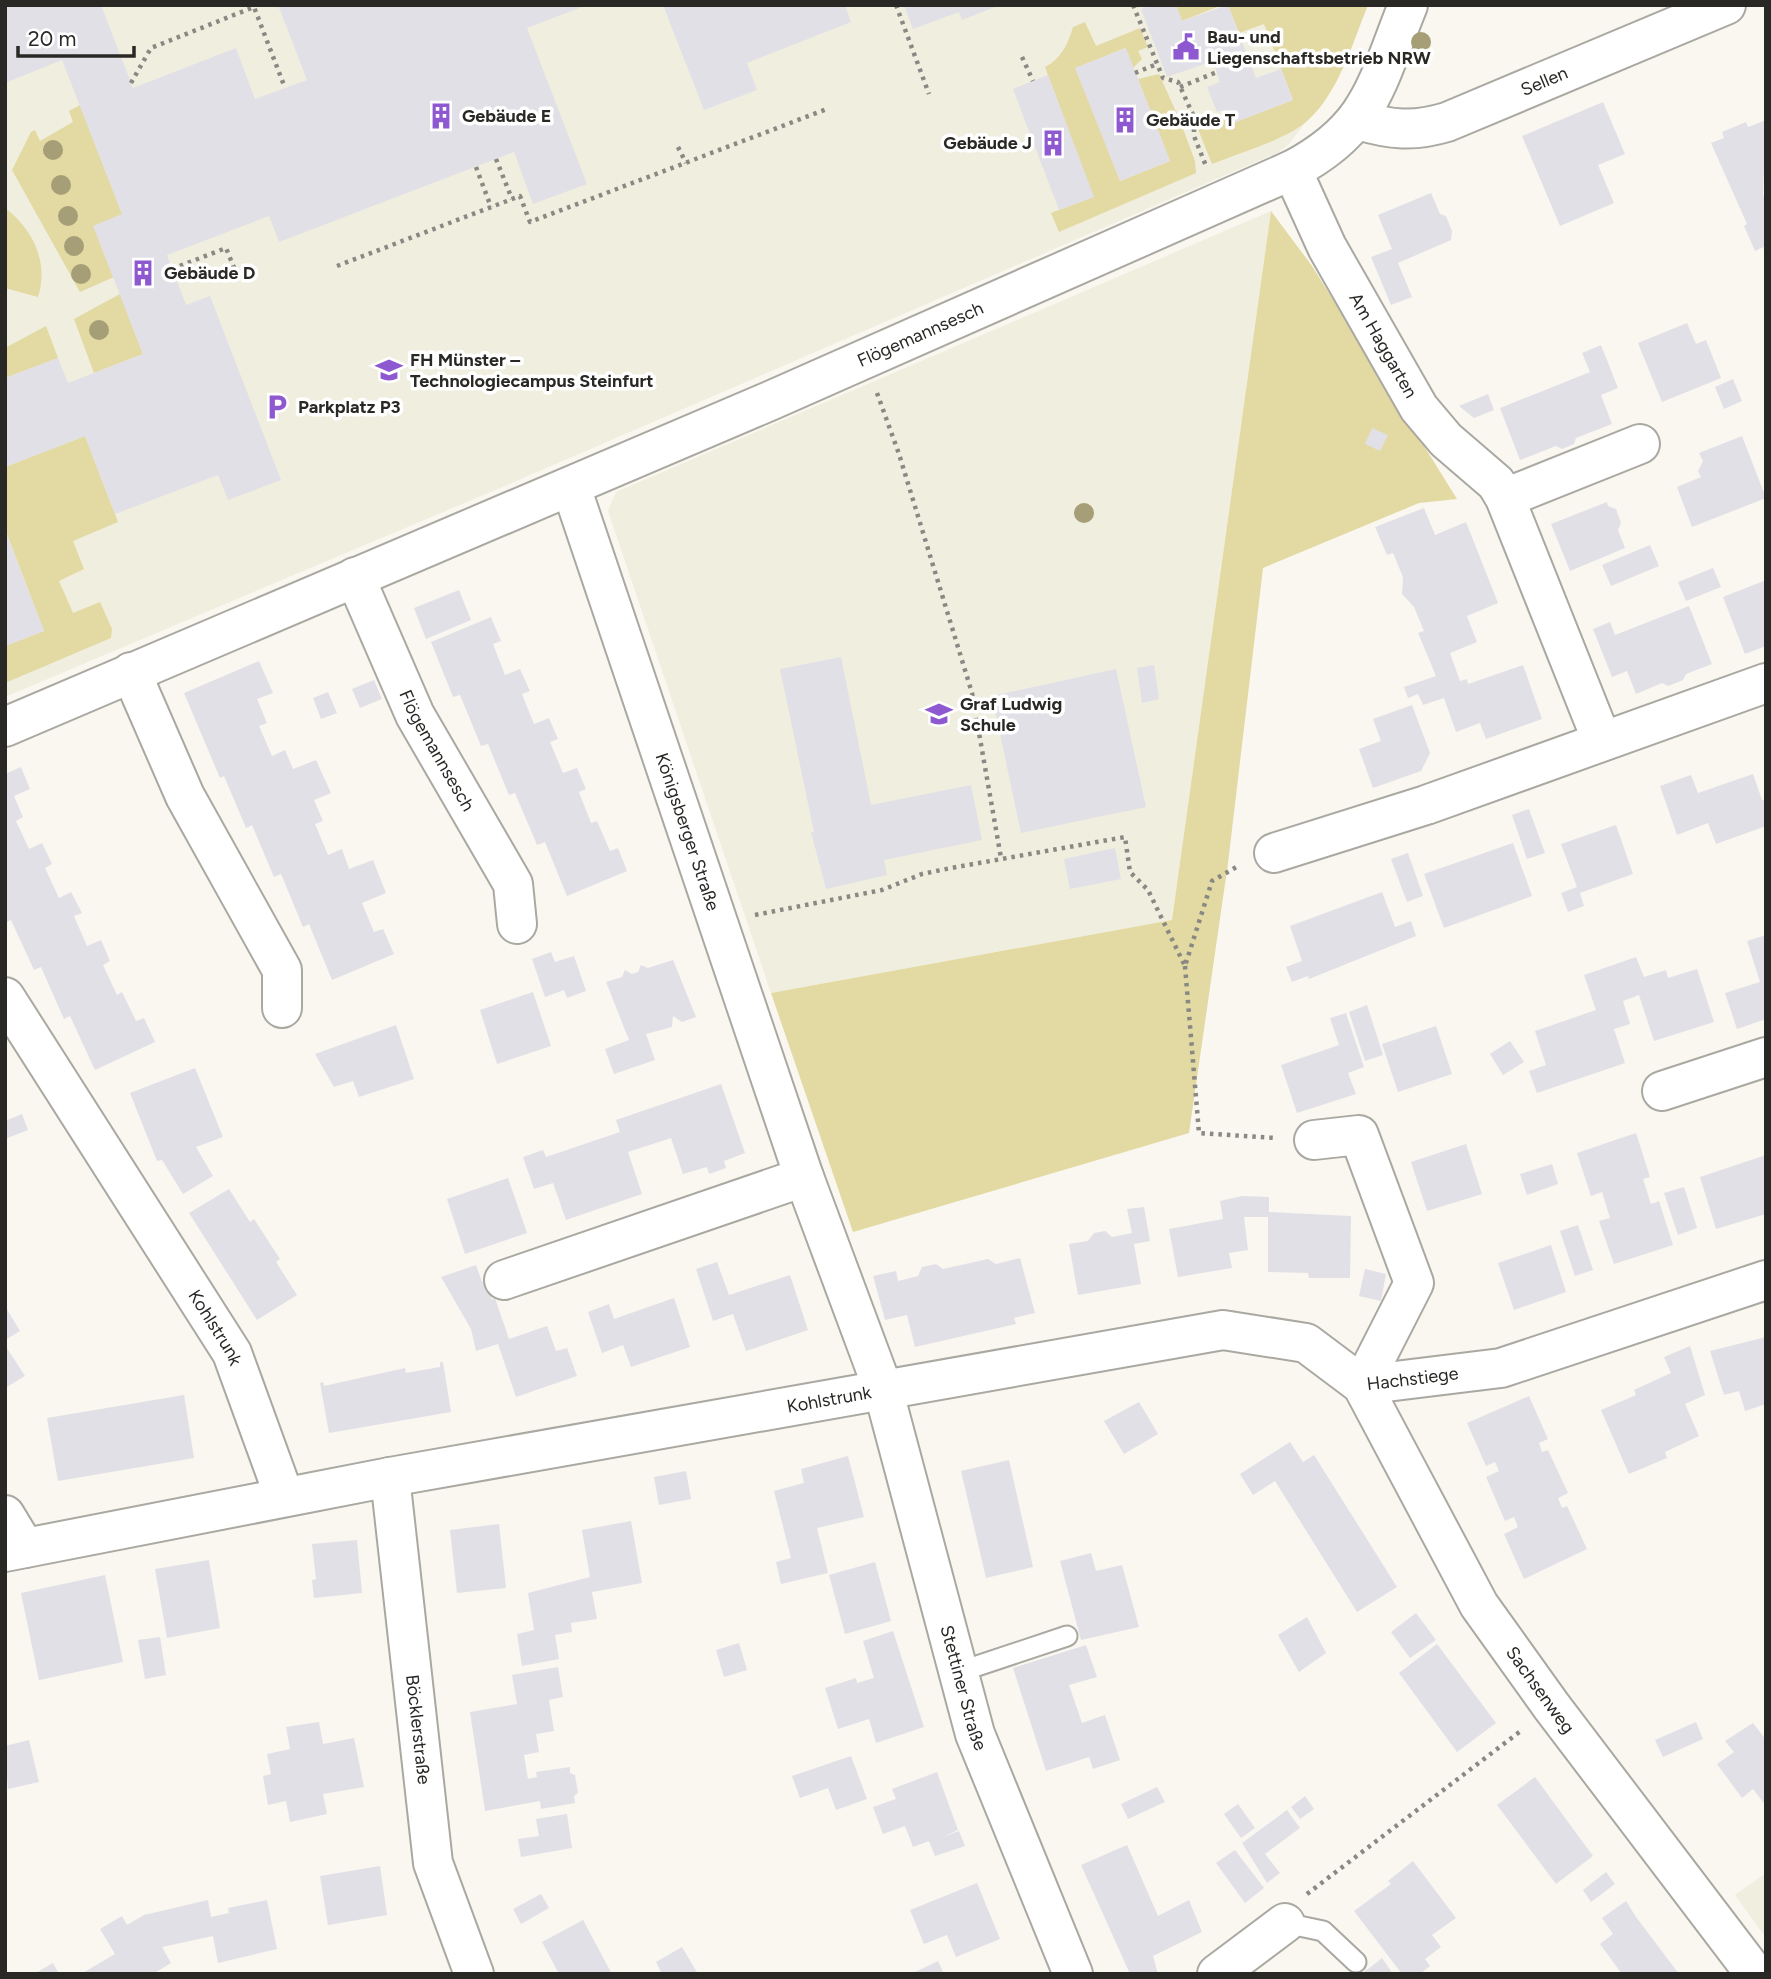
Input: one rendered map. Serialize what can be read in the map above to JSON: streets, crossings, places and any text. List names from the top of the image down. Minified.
{"streets":{"street":["Sellen","Flögemannsesch","Am Haggarten","Königsberger Straße","Kohlstrunk","Hachstiege","Stettiner Straße","Sachsenweg","Böcklerstraße"]},"crossings":[["Sellen","Flögemannsesch"],["Flögemannsesch","Am Haggarten"],["Flögemannsesch","Königsberger Straße"],["Königsberger Straße","Kohlstrunk"],["Königsberger Straße","Stettiner Straße"],["Kohlstrunk","Hachstiege"],["Kohlstrunk","Stettiner Straße"],["Kohlstrunk","Sachsenweg"],["Kohlstrunk","Böcklerstraße"],["Hachstiege","Sachsenweg"]],"places":{"public building":["Bau- und Liegenschaftsbetrieb NRW"],"building":["Gebäude E","Gebäude T","Gebäude J","Gebäude D"],"school or university":["FH Münster – Technologiecampus Steinfurt","Graf Ludwig Schule"],"parking":["Parkplatz P3"]},"scale_bar":"20 m"}
